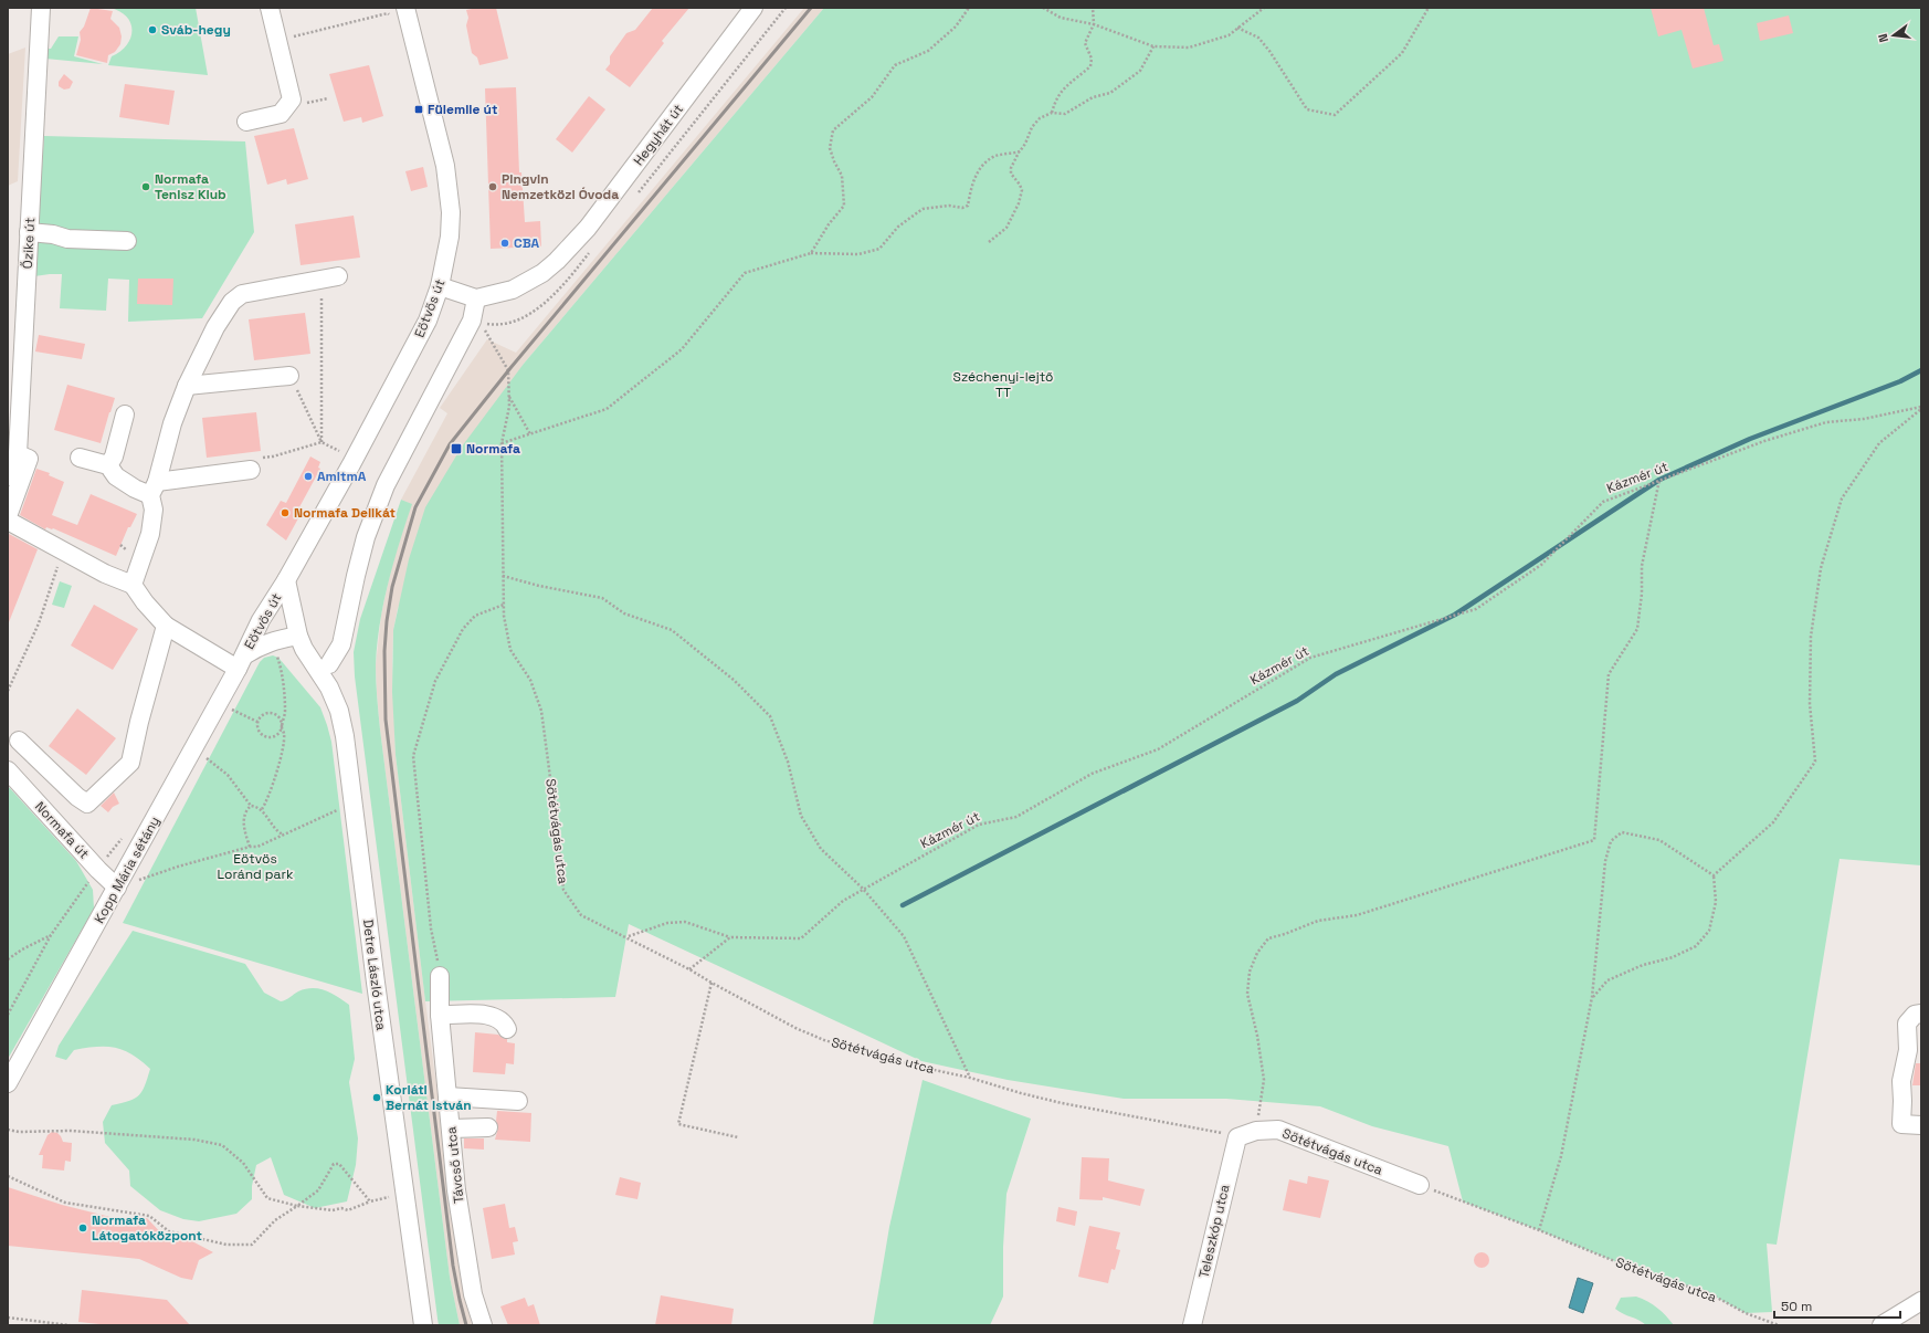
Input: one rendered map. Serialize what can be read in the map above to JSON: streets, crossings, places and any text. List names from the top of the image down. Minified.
{"streets":{"street":["Hegyhát út","Őzike út","Eötvös út","Normafa út","Sötétvágás utca","Kopp Mária sétány","Detre László utca","Távcső utca","Teleszkóp utca"],"path":["Kázmér út"]},"crossings":[["Eötvös út","Kopp Mária sétány"],["Eötvös út","Detre László utca"],["Kázmér út","Sötétvágás utca"],["Normafa út","Kopp Mária sétány"],["Sötétvágás utca","Teleszkóp utca"]],"parks":["Széchenyi-lejtő TT","Eötvös Loránd park"],"places":{"other":["Sváb-hegy","Normafa Tenisz Klub","Pingvin Nemzetközi Óvoda","CBA","AmitmA","Normafa Delikát","Korláti Bernát István","Normafa Látogatóközpont"],"transit":["Fülemile út","Normafa"]},"scale_bar":"50 m","north":"left"}
